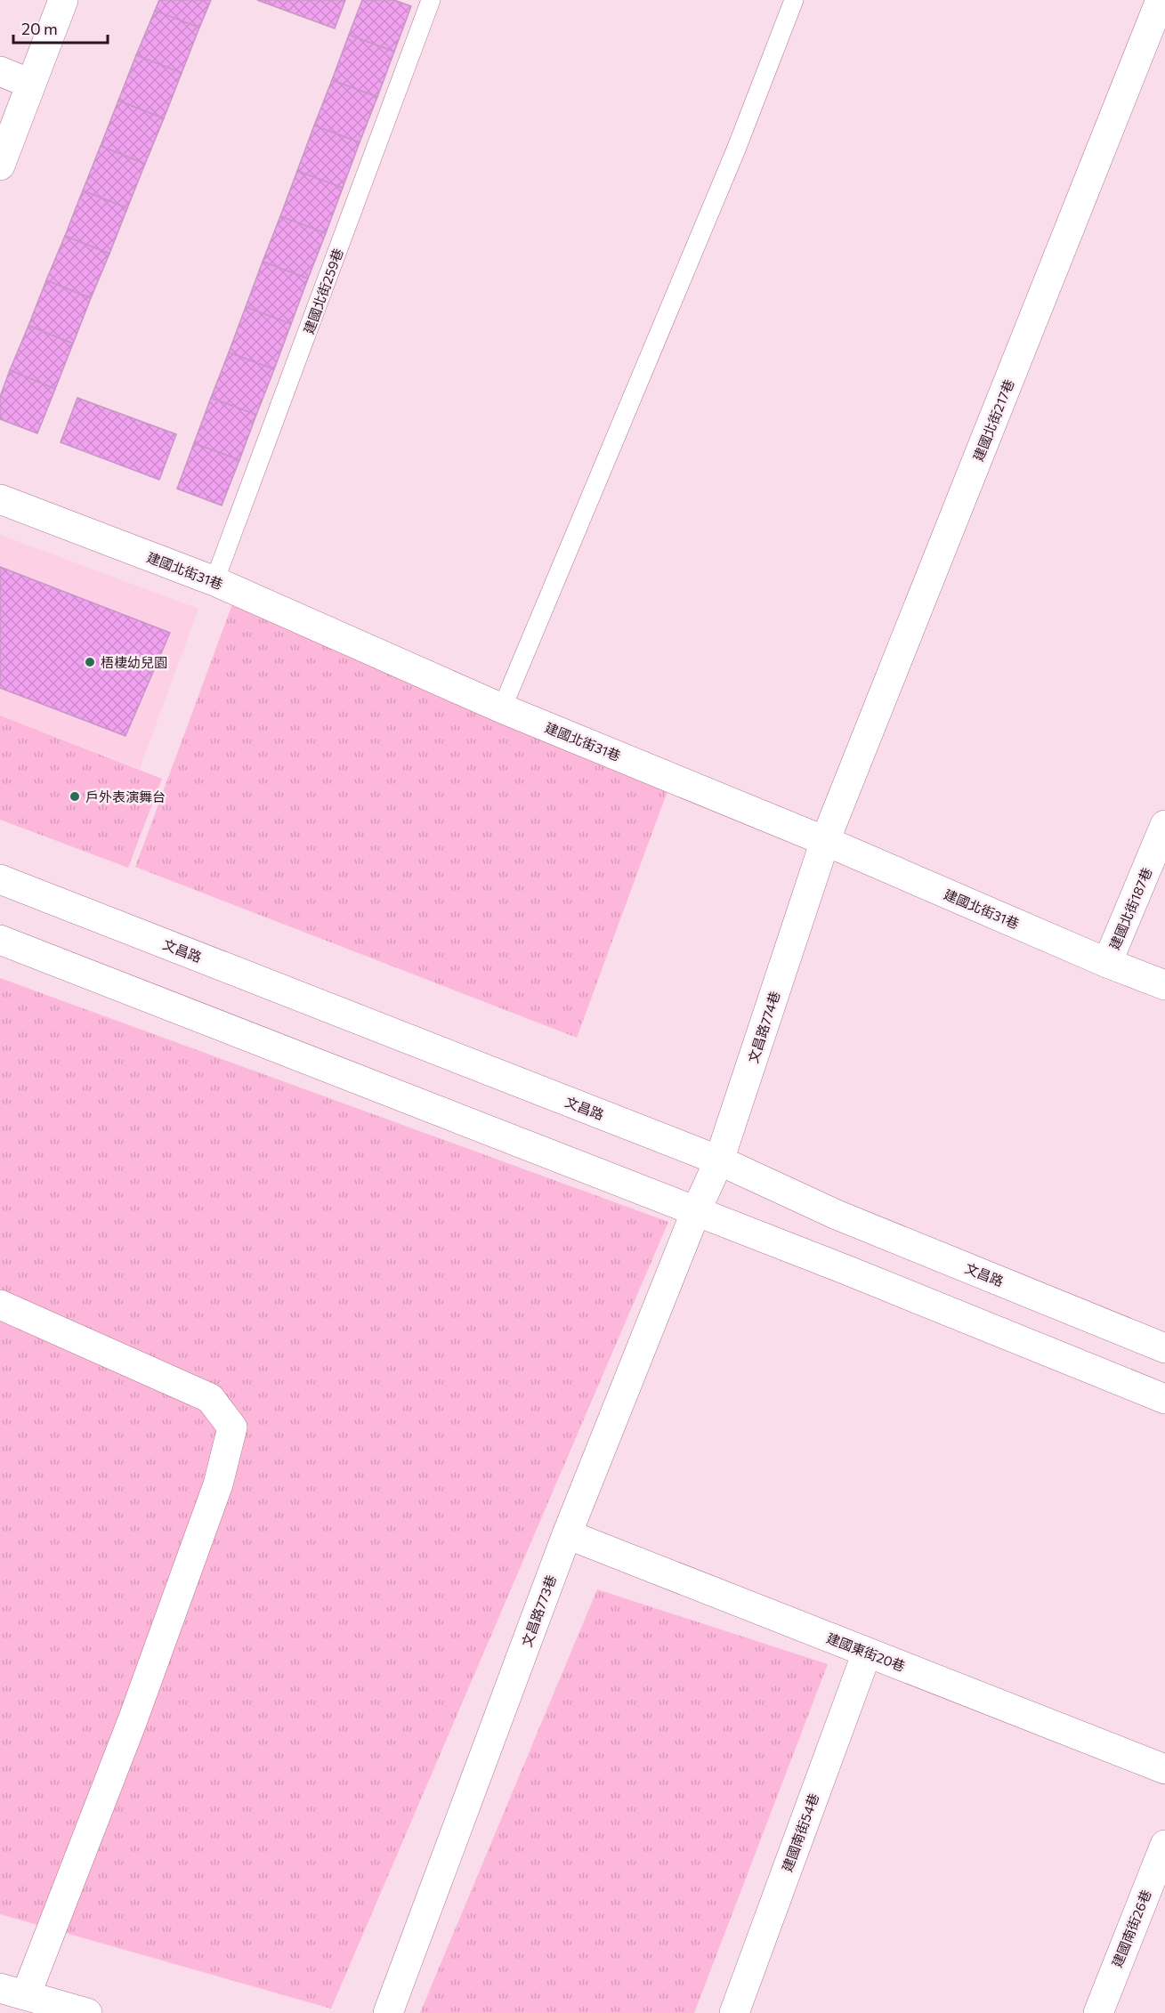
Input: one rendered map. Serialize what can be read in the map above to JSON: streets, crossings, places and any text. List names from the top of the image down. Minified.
{"streets":{"street":["建國北街217巷","建國北街31巷","建國北街187巷","文昌路","文昌路774巷","文昌路773巷","建國東街20巷","建國南街54巷","建國南街26巷"],"lane":["建國北街259巷"]},"crossings":[["建國北街259巷","建國北街31巷"],["建國北街217巷","建國北街31巷"],["建國北街217巷","文昌路774巷"],["建國北街31巷","建國北街187巷"],["建國北街31巷","文昌路774巷"],["文昌路","文昌路774巷"],["文昌路774巷","文昌路773巷"],["文昌路773巷","建國東街20巷"],["建國東街20巷","建國南街54巷"]],"places":["梧棲幼兒園","戶外表演舞台"],"scale_bar":"20 m"}
